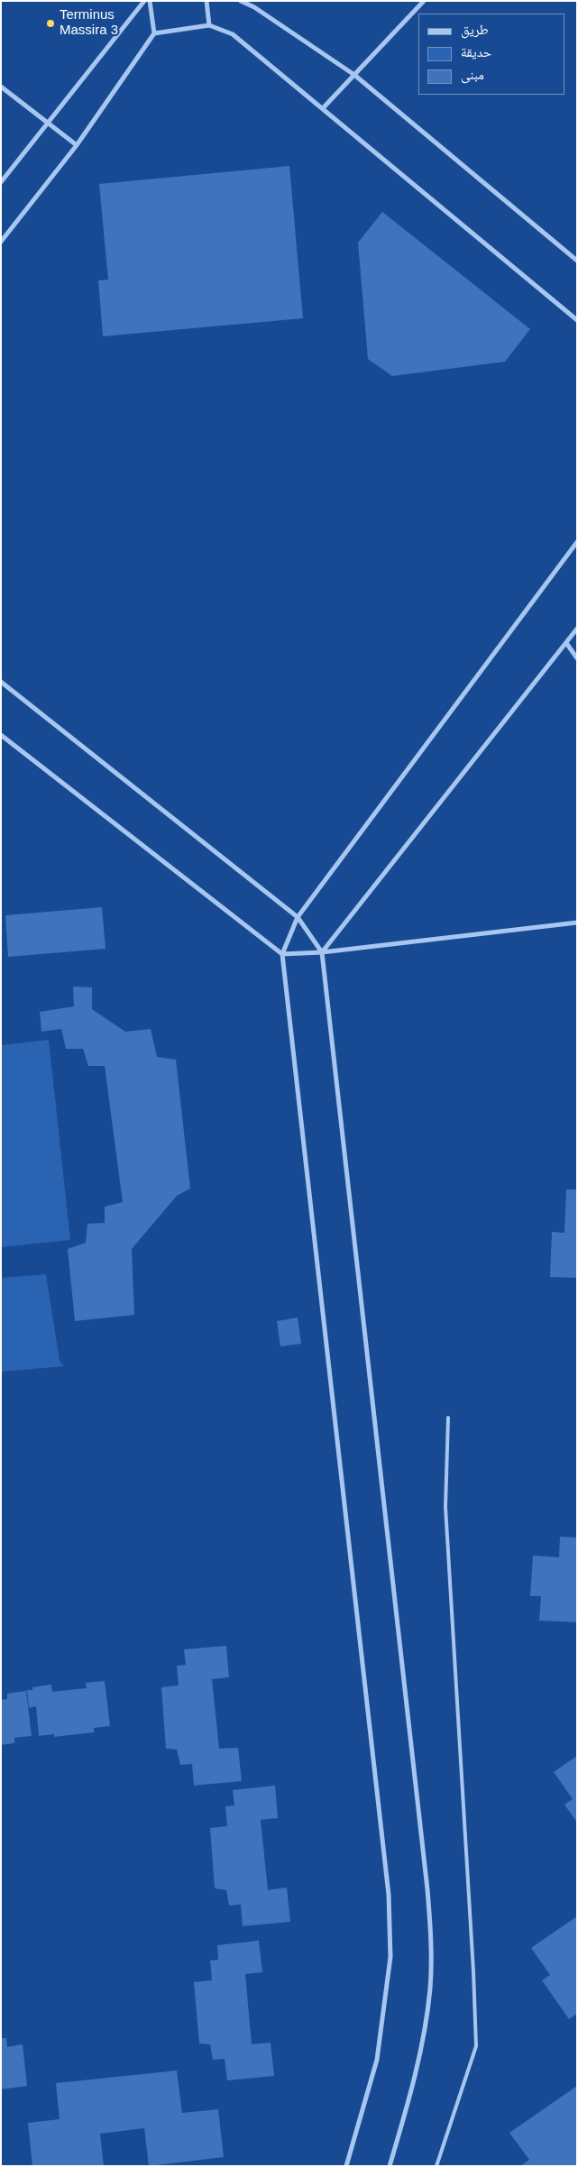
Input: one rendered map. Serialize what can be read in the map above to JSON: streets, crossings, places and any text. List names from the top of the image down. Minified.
{"places":["Terminus Massira 3"],"legend":["طريق","حديقة","مبنى"]}
